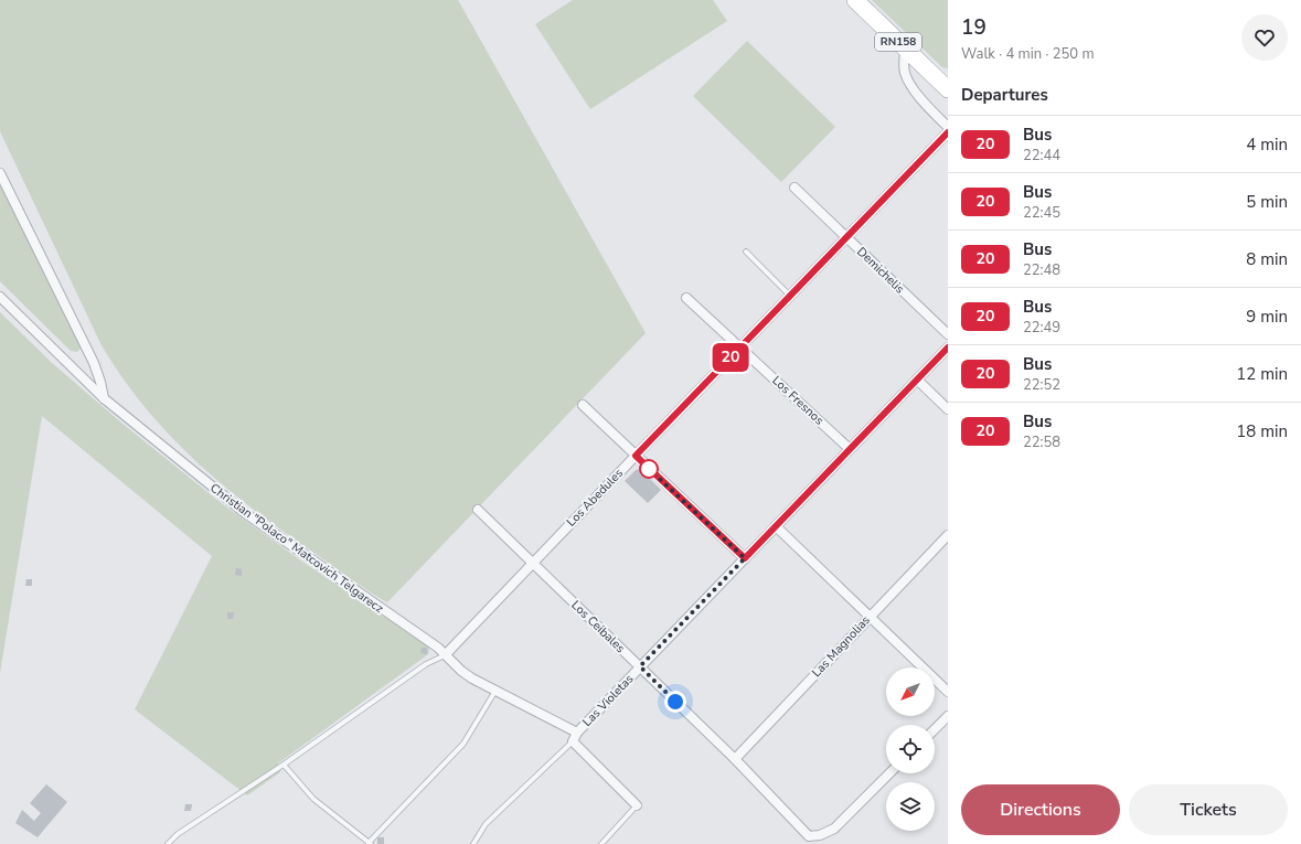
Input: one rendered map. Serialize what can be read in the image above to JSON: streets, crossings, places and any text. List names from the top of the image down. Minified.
{"streets":{"highway":["RN158"],"street":["Demichelis","Los Fresnos","Los Abedules","Christian \"Polaco\" Matcovich Telgarecz","Los Ceibales","Las Magnolias","Las Violetas"]},"crossings":[["Demichelis","Los Abedules"],["Los Fresnos","Los Abedules"],["Los Fresnos","Las Violetas"],["Los Abedules","Christian \"Polaco\" Matcovich Telgarecz"],["Los Abedules","Los Ceibales"],["Christian \"Polaco\" Matcovich Telgarecz","Las Violetas"],["Los Ceibales","Las Magnolias"],["Los Ceibales","Las Violetas"]],"lines":["bus line 20"],"north":"bottom left","page":{"on_map":"20","heading":[["19","Walk · 4 min · 250 m"],"Departures"],"list":[{"mark":"20","name":"Bus","note":"22:44","value":"4 min"},{"mark":"20","name":"Bus","note":"22:45","value":"5 min"},{"mark":"20","name":"Bus","note":"22:48","value":"8 min"},{"mark":"20","name":"Bus","note":"22:49","value":"9 min"},{"mark":"20","name":"Bus","note":"22:52","value":"12 min"},{"mark":"20","name":"Bus","note":"22:58","value":"18 min"}],"buttons":["Directions","Tickets"]}}
